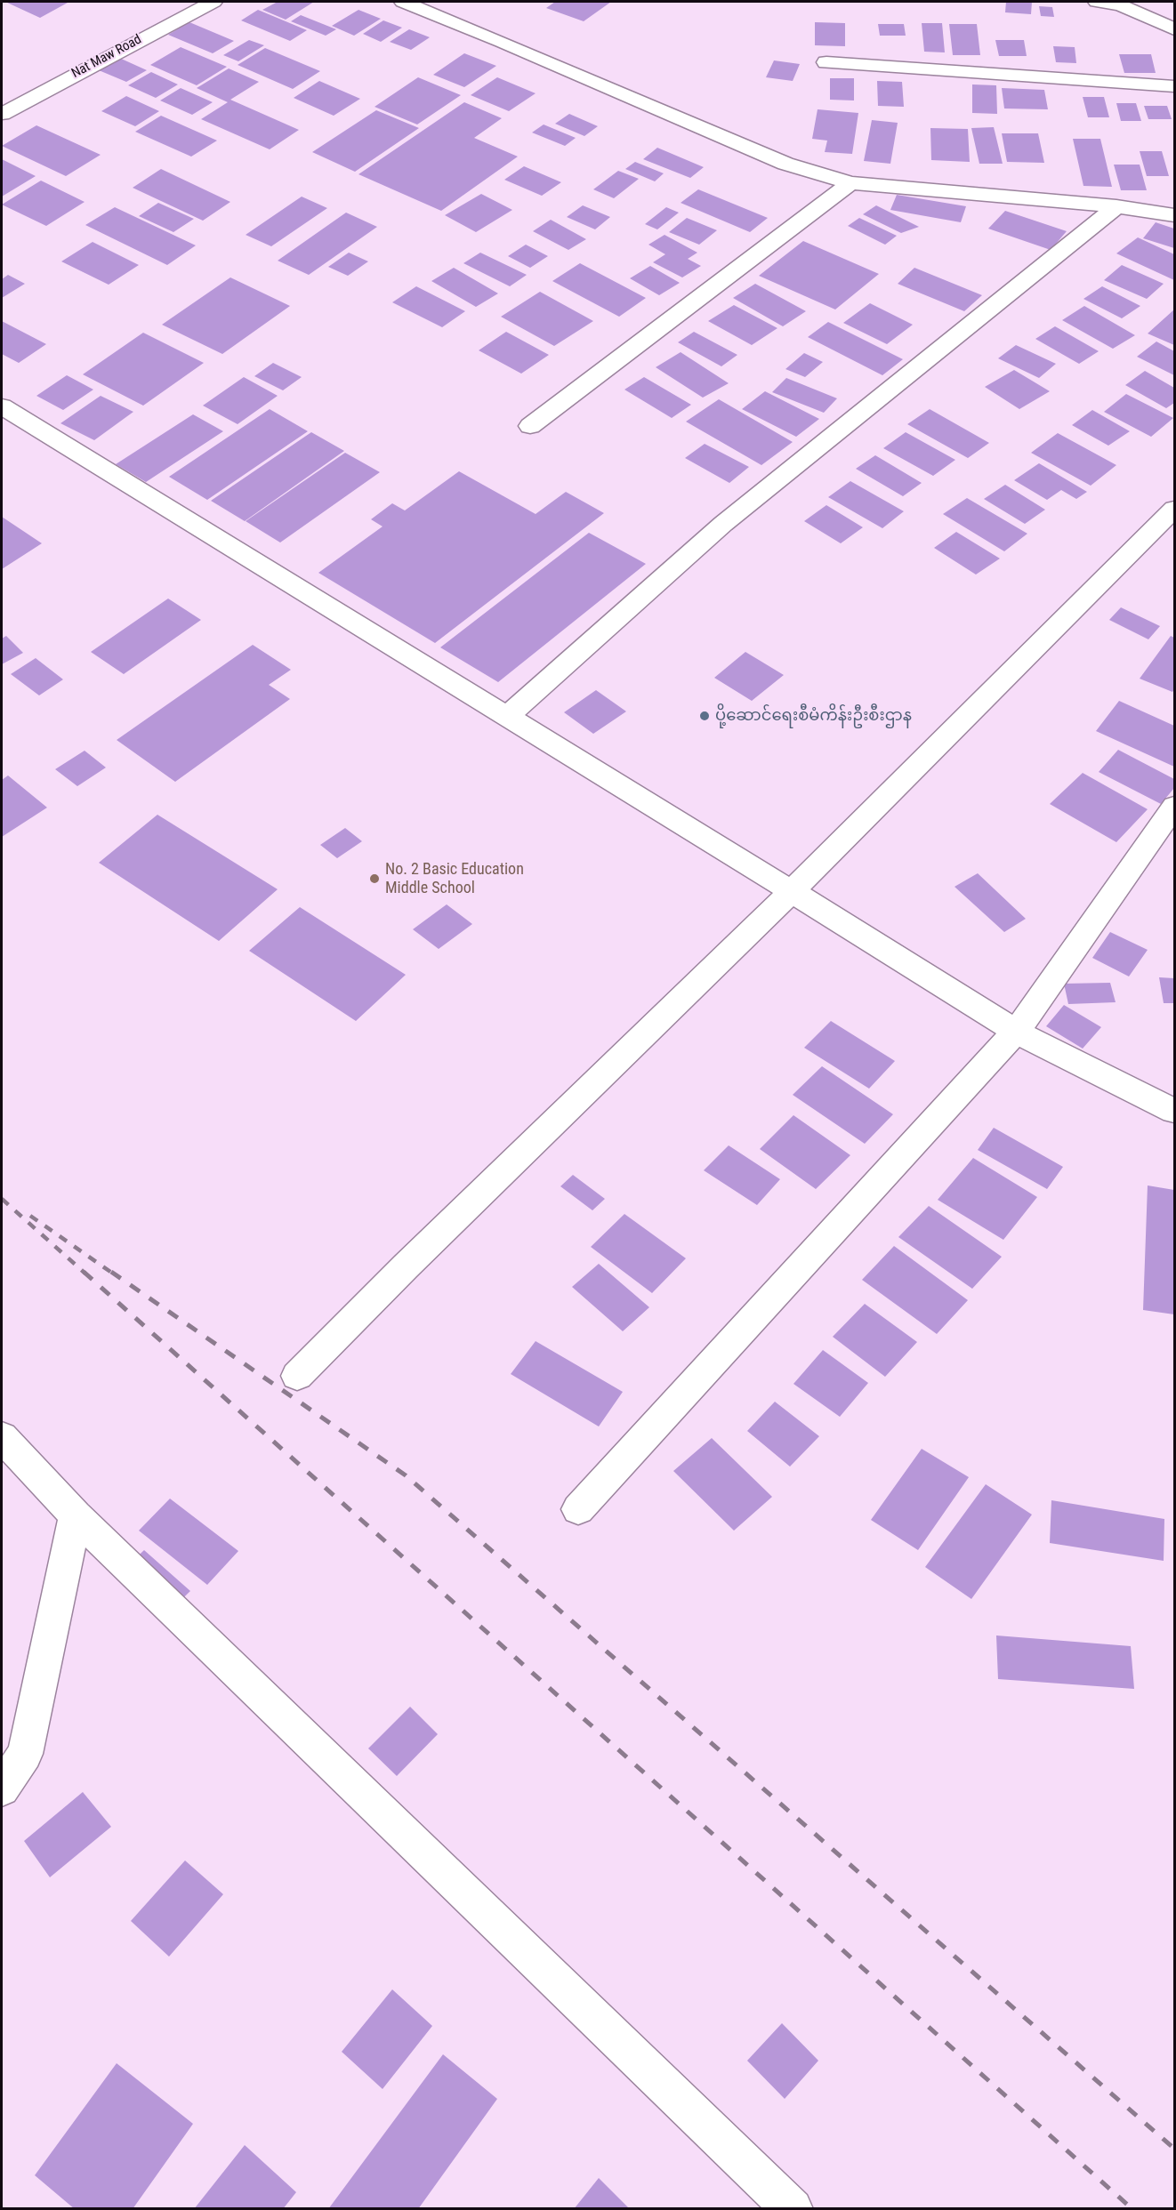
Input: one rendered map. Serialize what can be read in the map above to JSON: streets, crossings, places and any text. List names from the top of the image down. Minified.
{"streets":{"street":["Nat Maw Road"]},"places":["ပို့ဆောင်ရေးစီမံကိန်းဦးစီးဌာန","No. 2 Basic Education Middle School"]}
